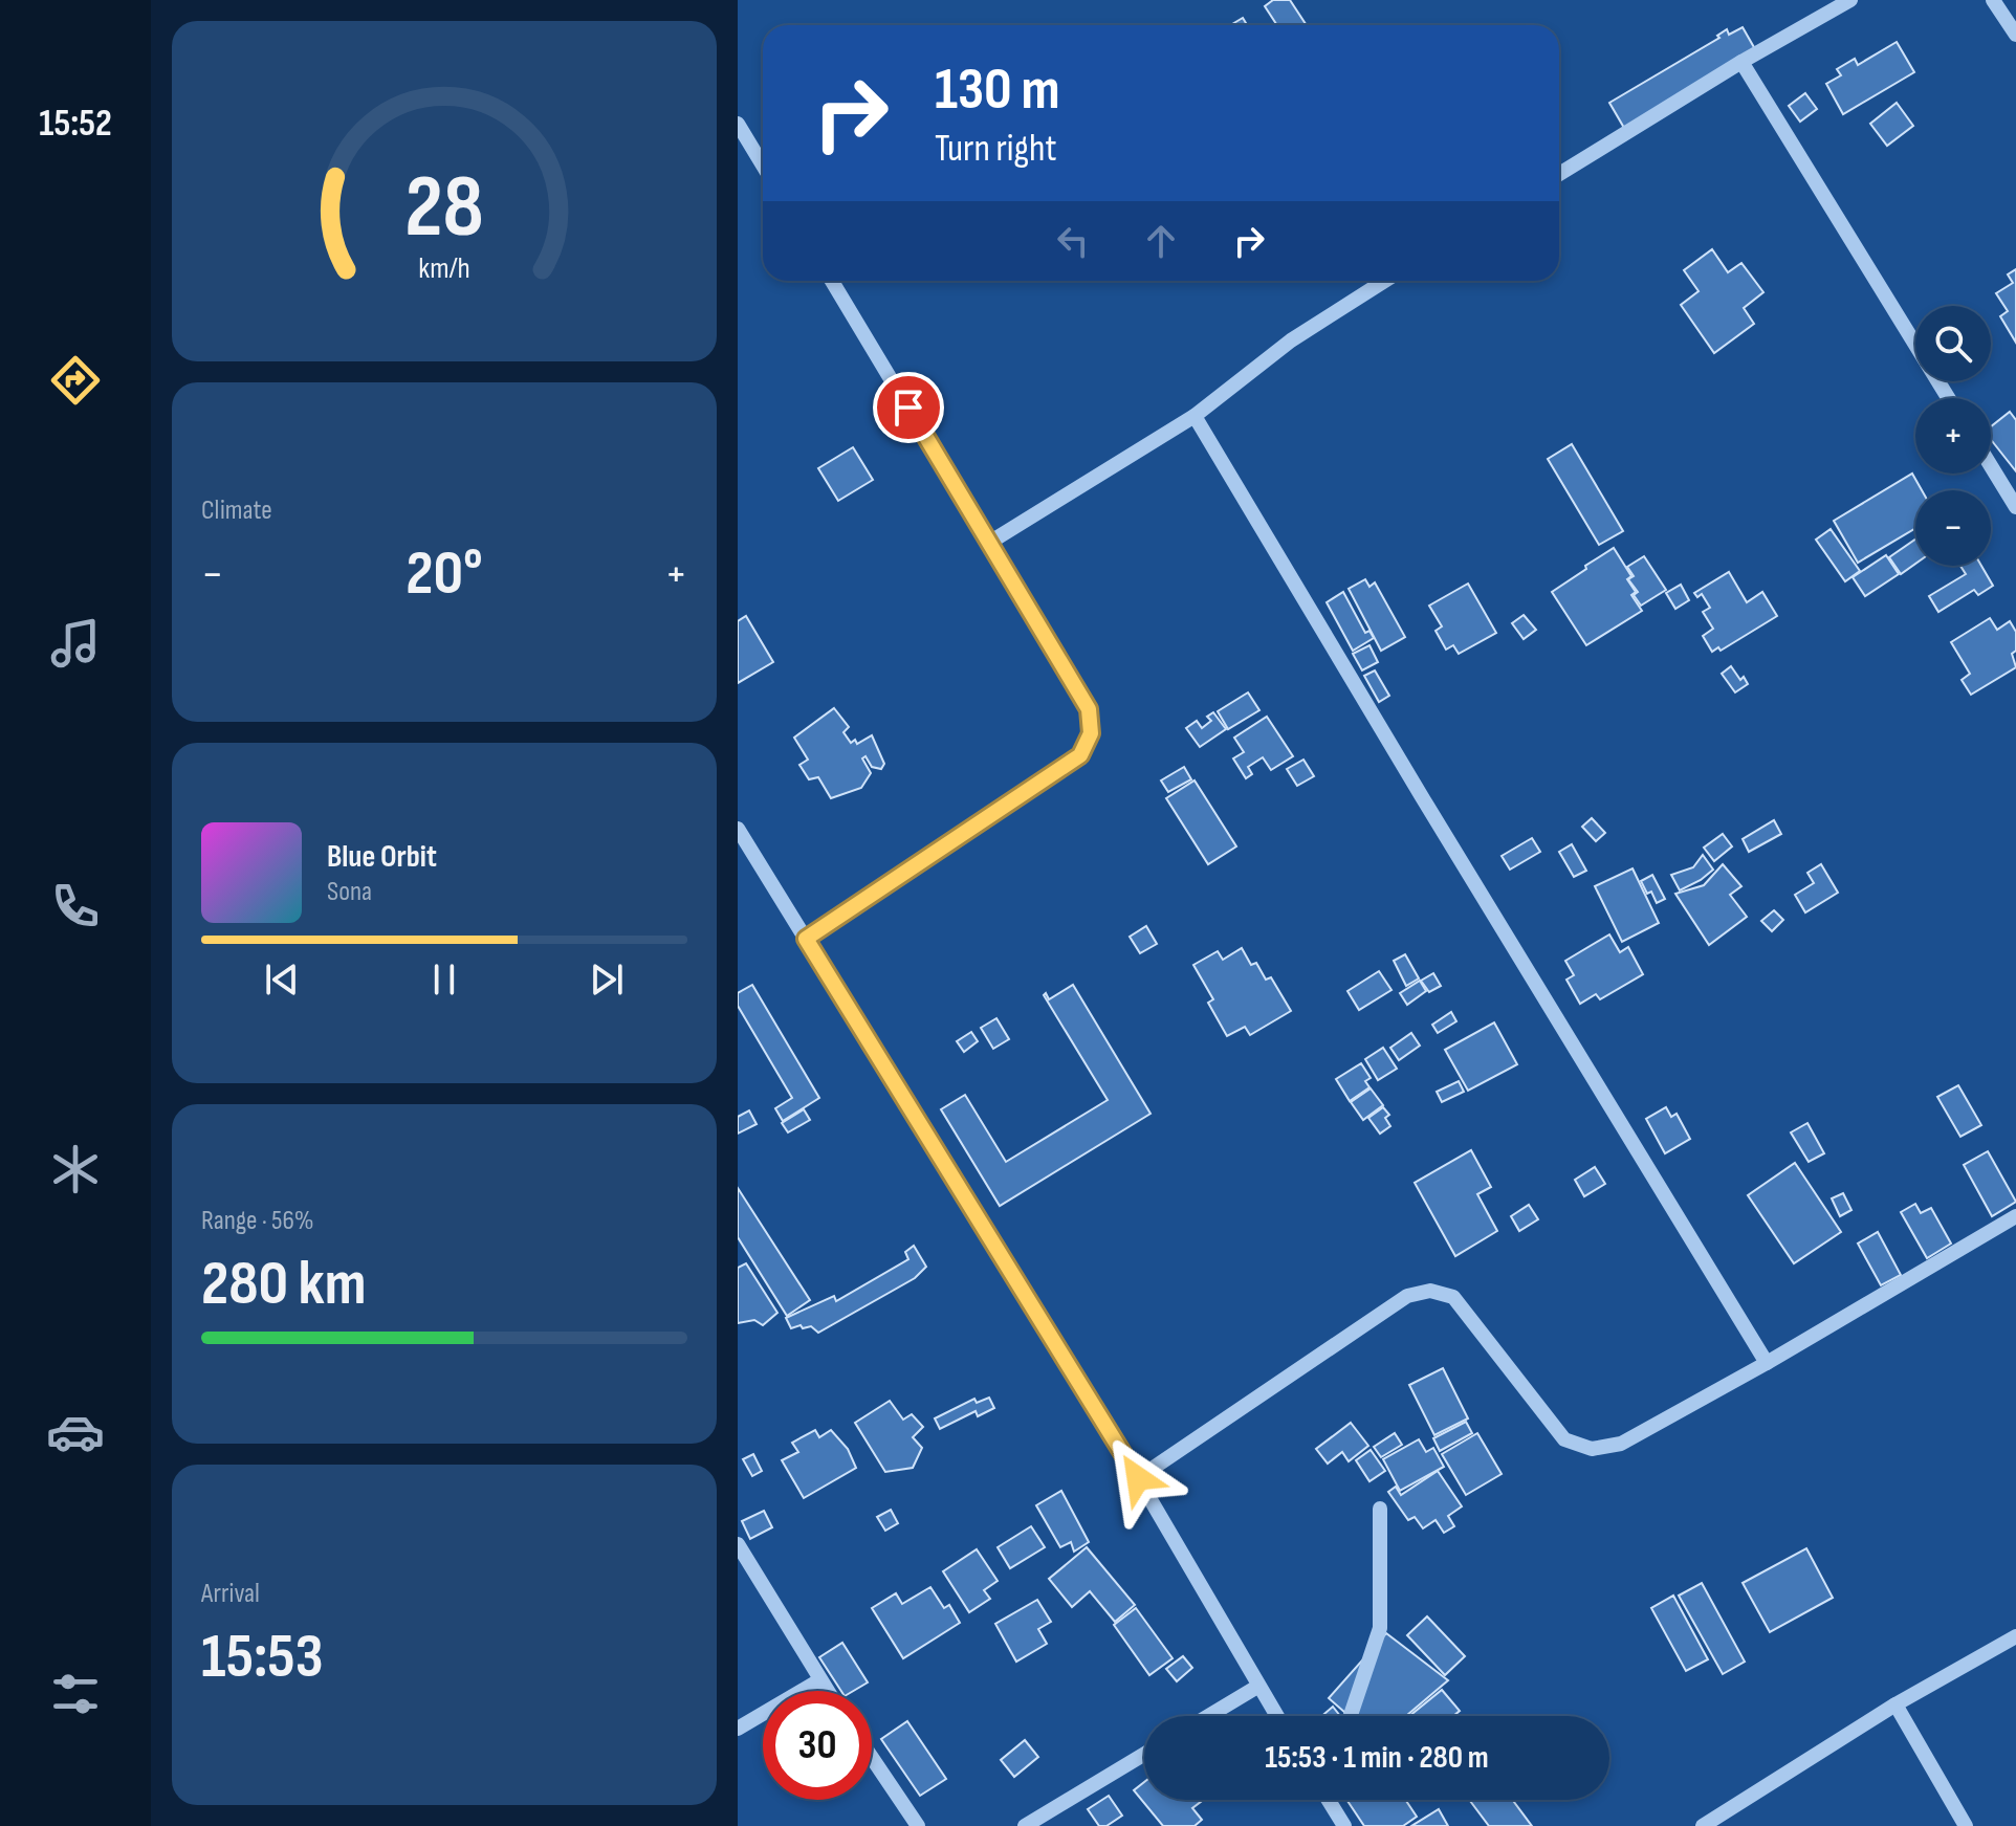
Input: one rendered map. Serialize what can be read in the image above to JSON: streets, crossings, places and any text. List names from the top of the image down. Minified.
{"page":{"tabs":"15:52","turn":["130 m","Turn right"],"map_buttons":["+","−"],"tile":["Climate",["Range · 56%","280 km"],["Arrival","15:53"]],"heat":["−","20°","+"],"song":["Blue Orbit","Sona"],"limit":"30","trip":"15:53 · 1 min · 280 m","gauge":["28","km/h"]}}
